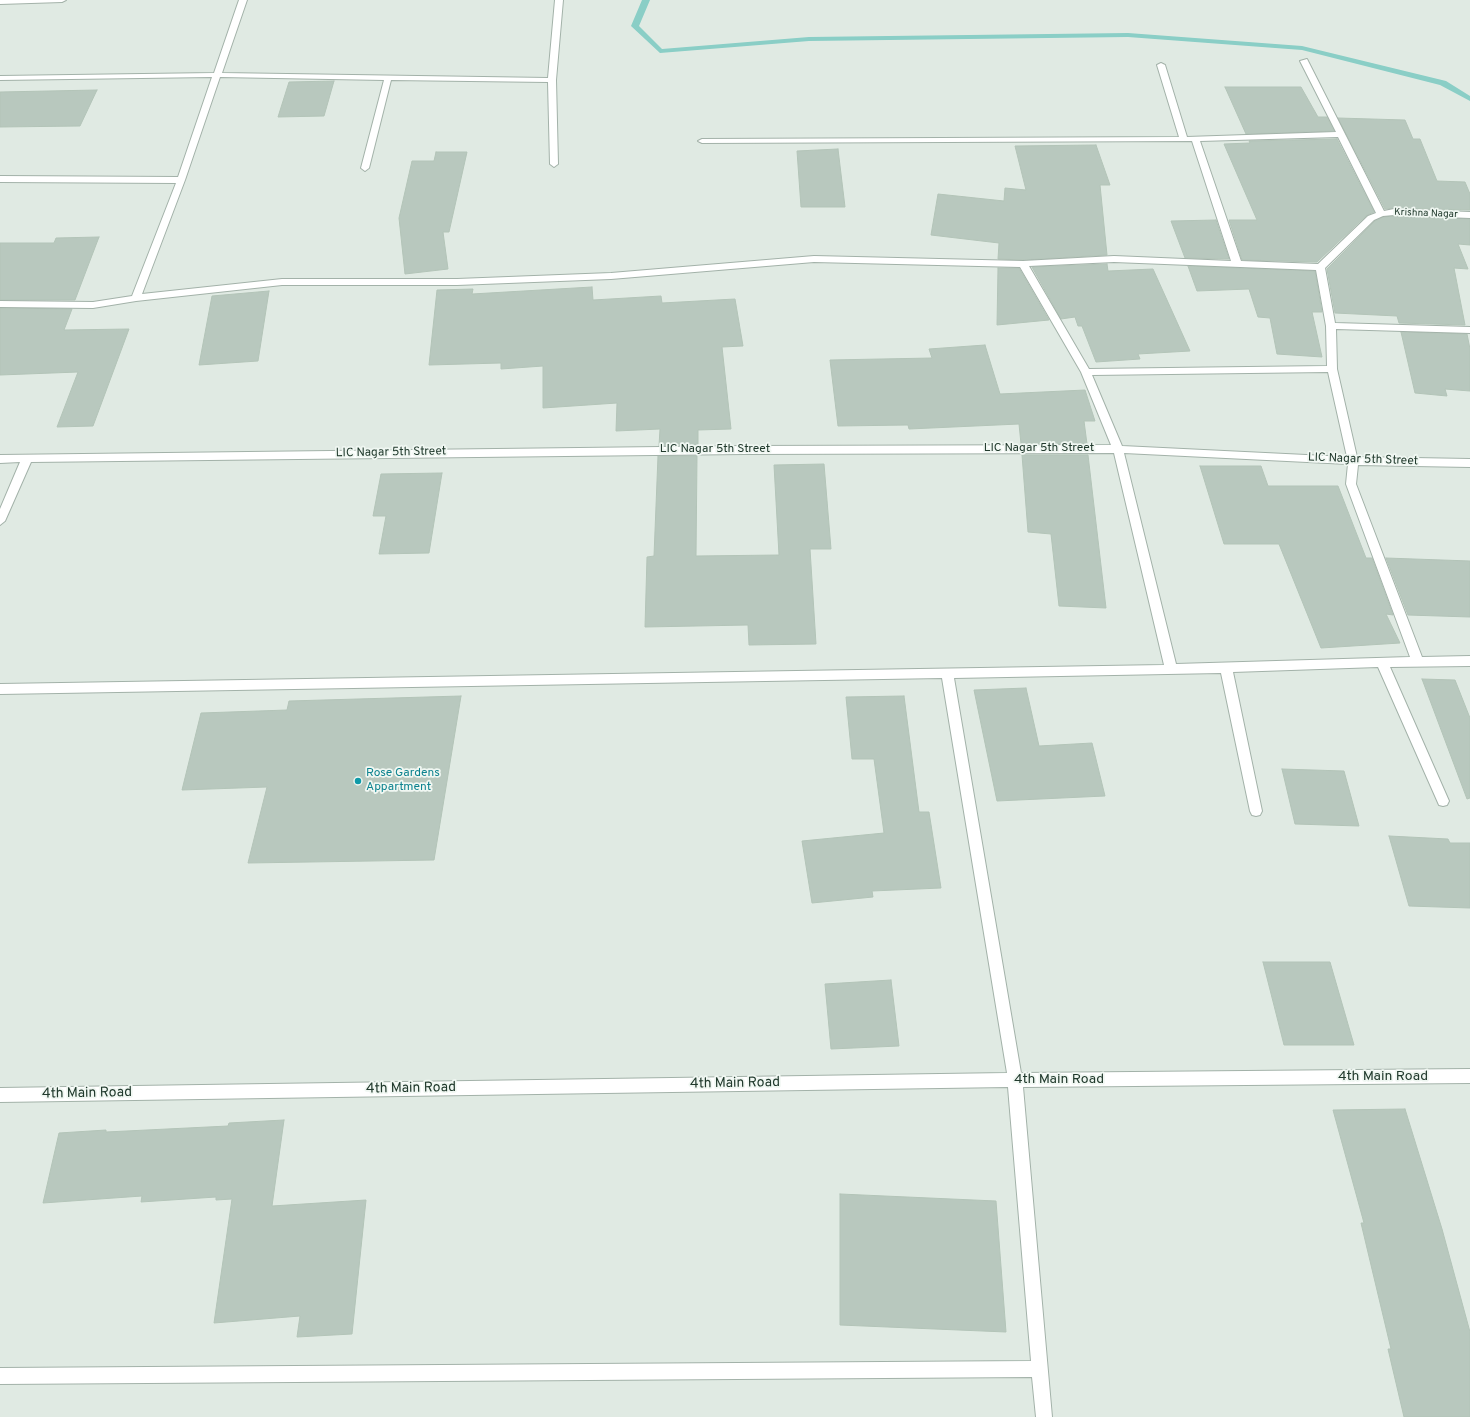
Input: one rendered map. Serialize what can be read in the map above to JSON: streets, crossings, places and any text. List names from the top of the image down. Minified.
{"streets":{"street":["Krishna Nagar","LIC Nagar 5th Street","4th Main Road"]},"places":["Rose Gardens Appartment"]}
